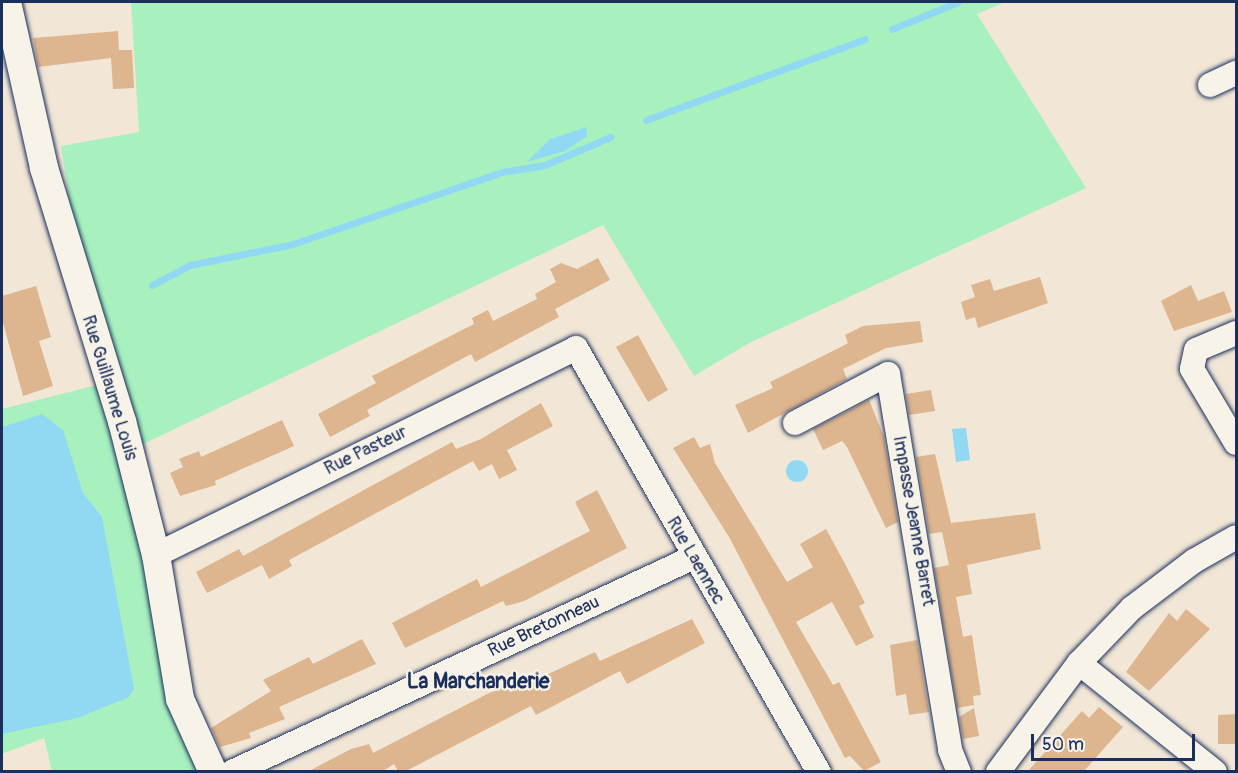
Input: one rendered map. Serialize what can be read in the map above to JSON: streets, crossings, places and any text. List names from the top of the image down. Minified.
{"streets":{"street":["Rue Guillaume Louis","Rue Pasteur","Impasse Jeanne Barret","Rue Laennec","Rue Bretonneau"]},"crossings":[["Rue Guillaume Louis","Rue Pasteur"],["Rue Pasteur","Rue Laennec"],["Rue Laennec","Rue Bretonneau"]],"districts":["La Marchanderie"],"scale_bar":"50 m"}
